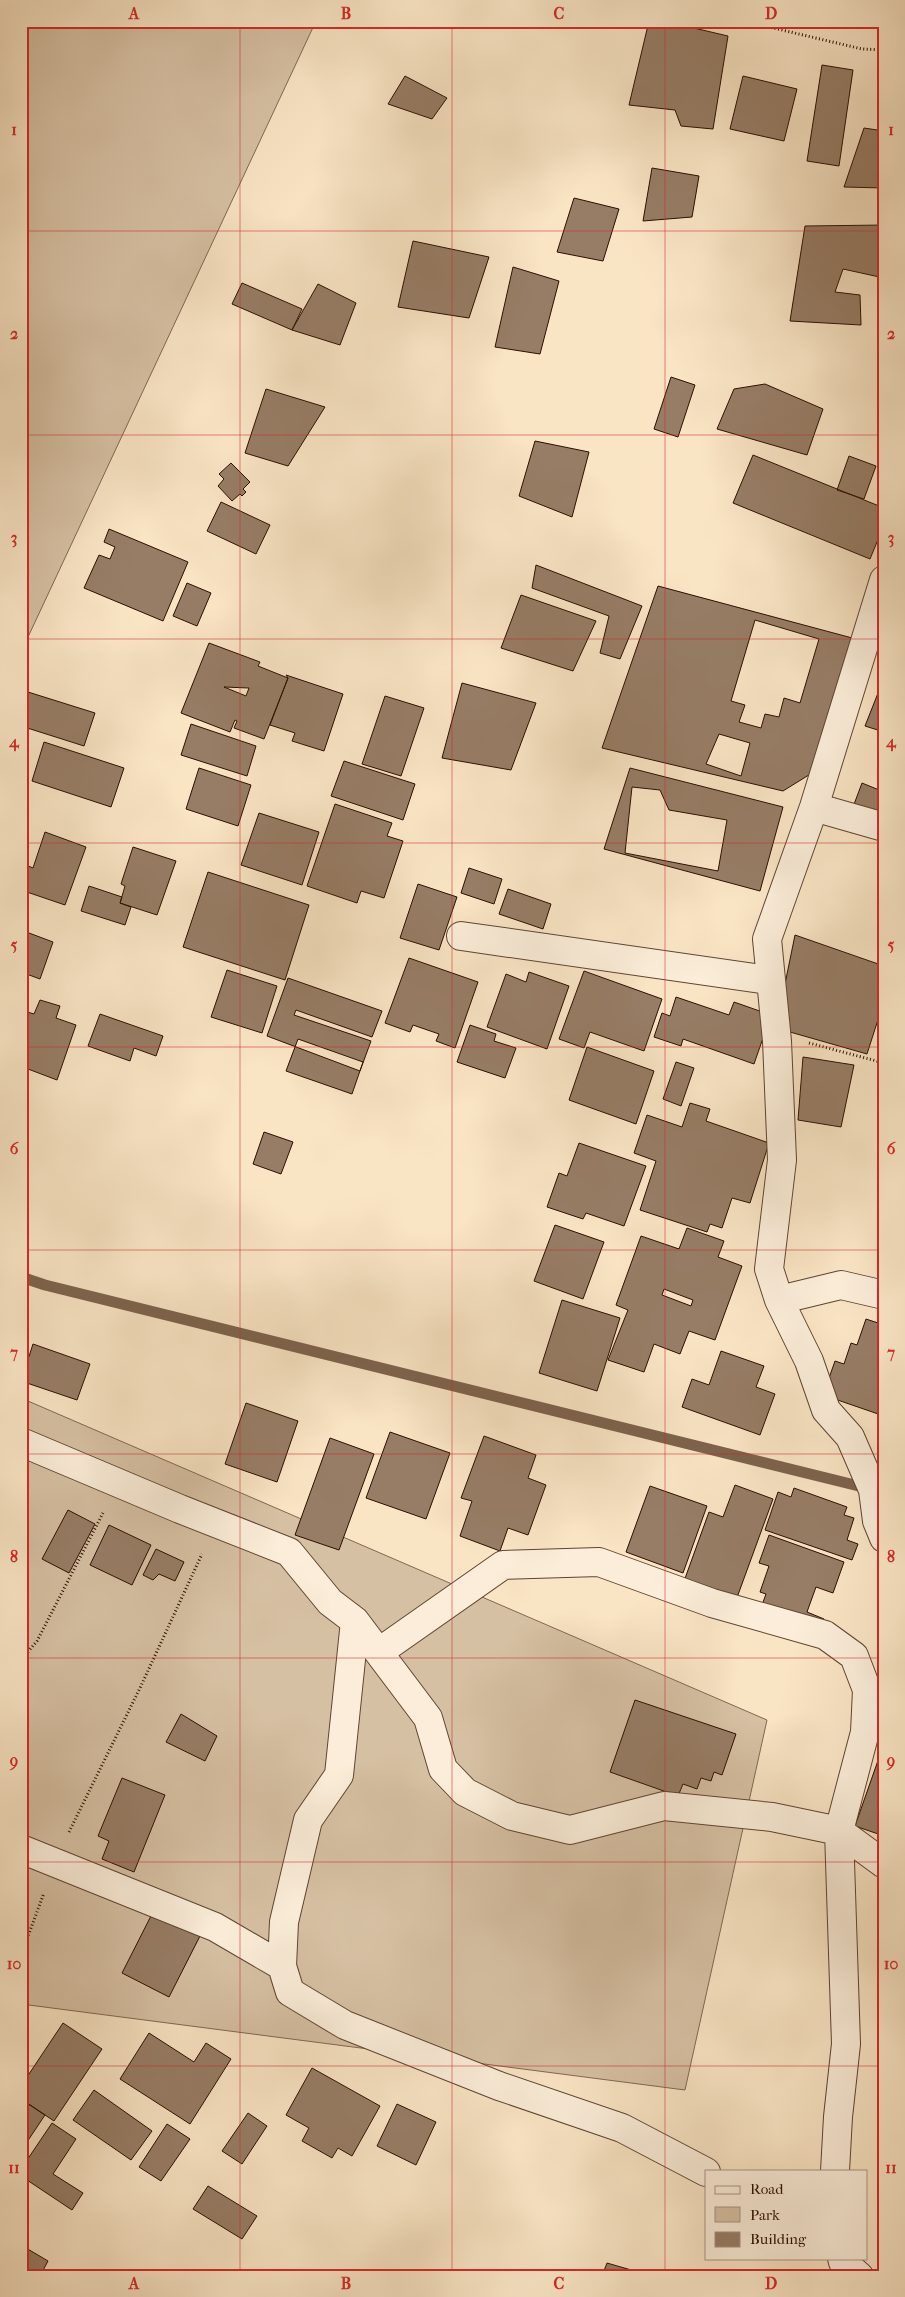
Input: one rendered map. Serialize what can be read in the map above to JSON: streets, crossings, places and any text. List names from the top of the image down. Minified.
{"legend":["Road","Park","Building"],"grid":{"columns":["A","B","C","D"],"rows":["1","2","3","4","5","6","7","8","9","10","11"]}}
